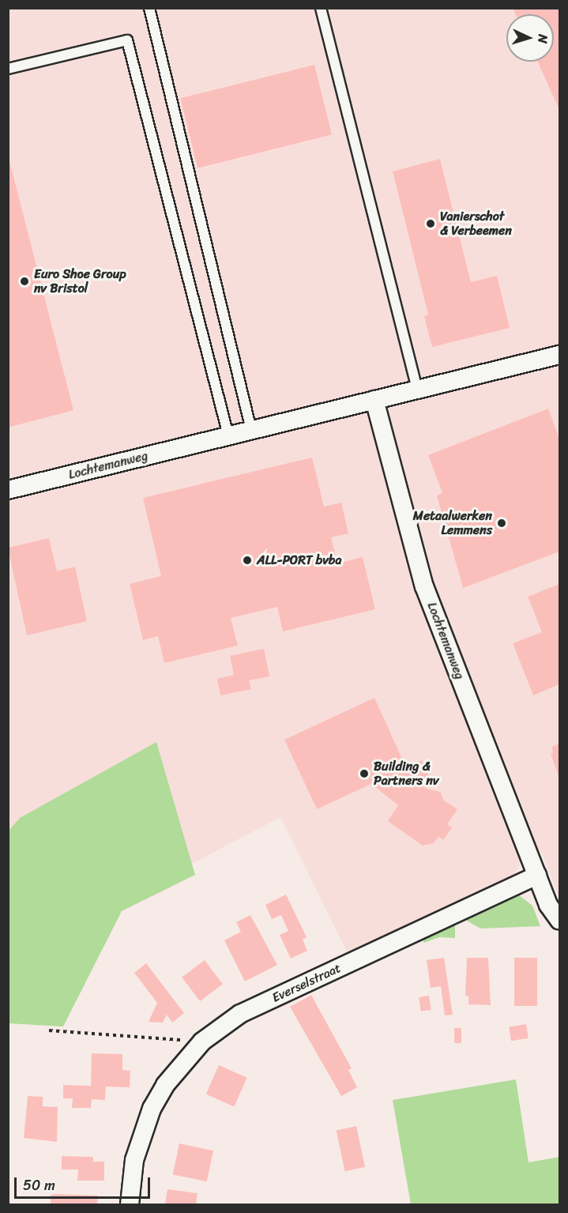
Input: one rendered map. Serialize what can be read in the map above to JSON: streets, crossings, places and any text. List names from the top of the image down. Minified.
{"streets":{"street":["Lochtemanweg","Everselstraat"]},"crossings":[["Lochtemanweg","Everselstraat"]],"places":["Vanierschot & Verbeemen","Euro Shoe Group nv Bristol","Metaalwerken Lemmens","ALL-PORT bvba","Building & Partners nv"],"scale_bar":"50 m","north":"right"}
